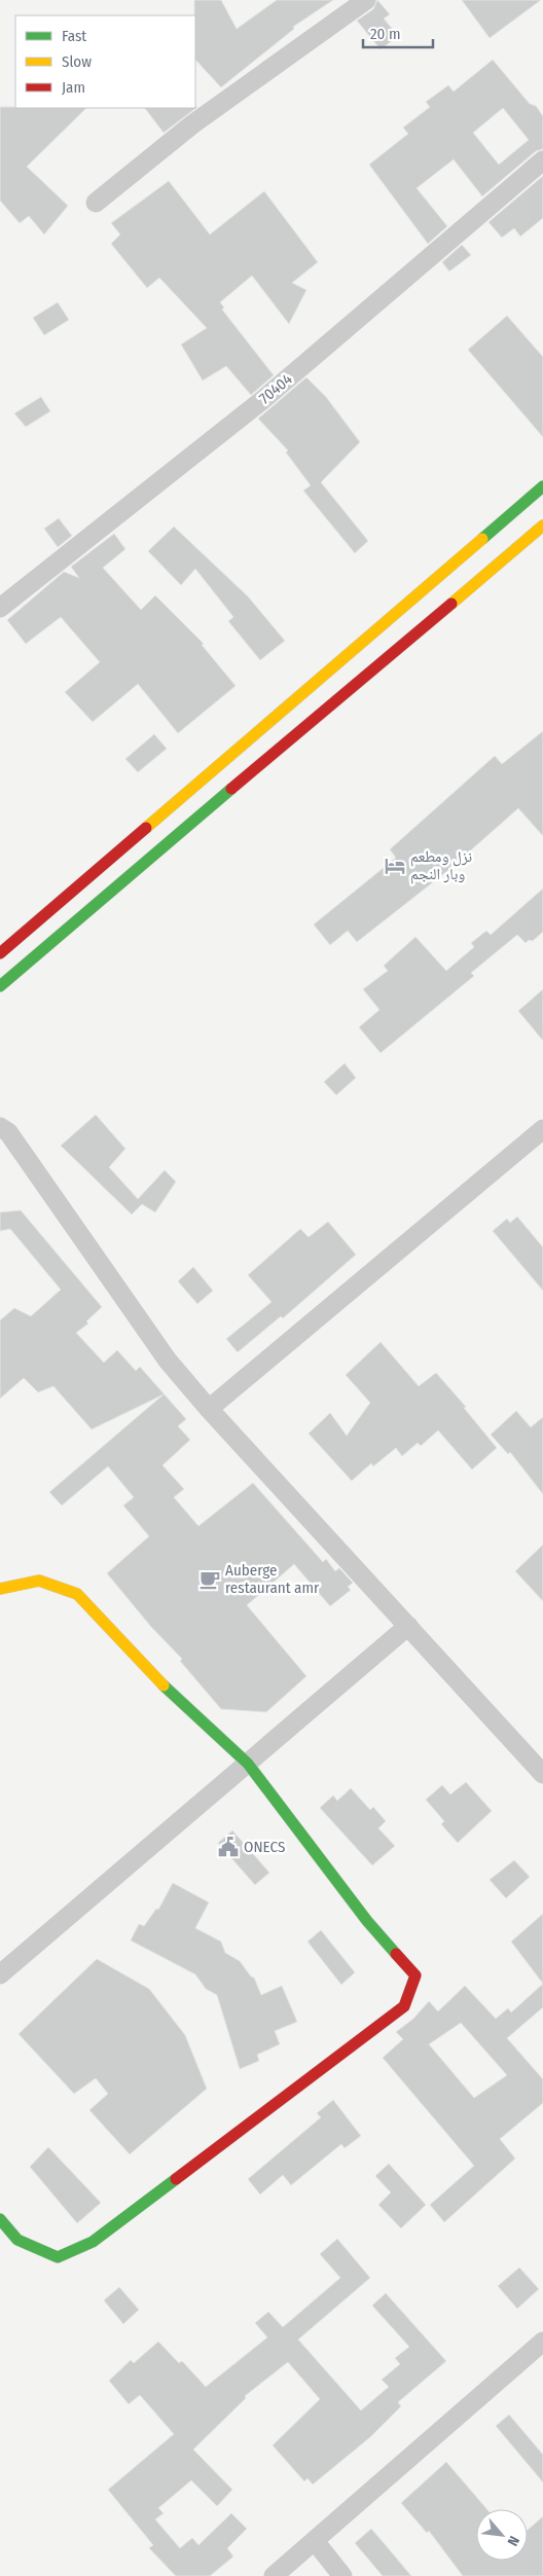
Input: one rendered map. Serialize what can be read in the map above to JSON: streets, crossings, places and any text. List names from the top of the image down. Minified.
{"streets":{"street":["70404"]},"places":{"hotel":["نزل ومطعم وبار النجم"],"cafe":["Auberge restaurant amr"],"public building":["ONECS"]},"legend":["Fast","Slow","Jam"],"scale_bar":"20 m","north":"bottom right"}
